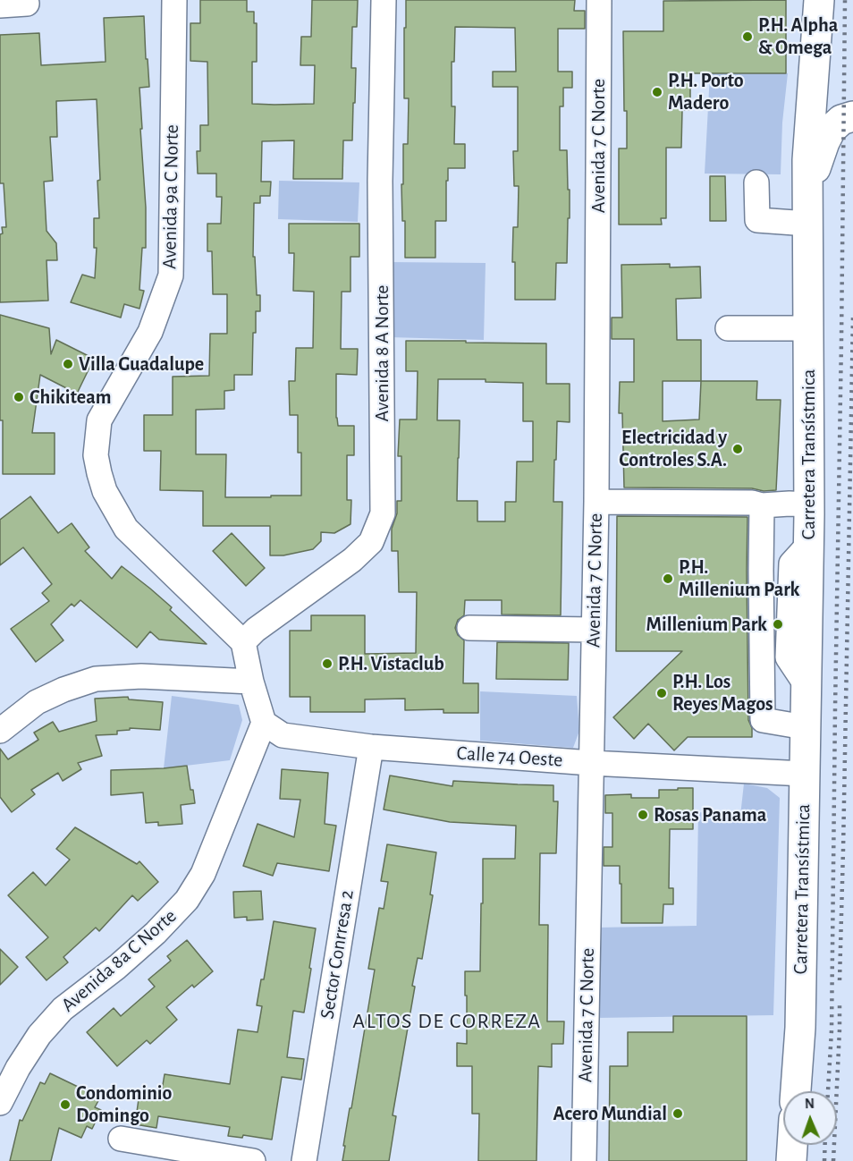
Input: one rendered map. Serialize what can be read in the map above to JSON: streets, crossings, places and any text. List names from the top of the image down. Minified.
{"streets":{"main road":["Carretera Transístmica"],"street":["Avenida 7 C Norte","Avenida 9a C Norte","Avenida 8 A Norte","Calle 74 Oeste","Sector Conrresa 2","Avenida 8a C Norte"]},"crossings":[["Avenida 7 C Norte","Calle 74 Oeste"],["Avenida 9a C Norte","Avenida 8 A Norte"],["Carretera Transístmica","Calle 74 Oeste"],["Calle 74 Oeste","Sector Conrresa 2"],["Calle 74 Oeste","Avenida 8a C Norte"]],"districts":["ALTOS DE CORREZA"],"places":["P.H. Alpha & Omega","P.H. Porto Madero","Villa Guadalupe","Chikiteam","Electricidad y Controles S.A.","P.H. Millenium Park","Millenium Park","P.H. Vistaclub","P.H. Los Reyes Magos","Rosas Panama","Condominio Domingo","Acero Mundial"],"north":"top"}
